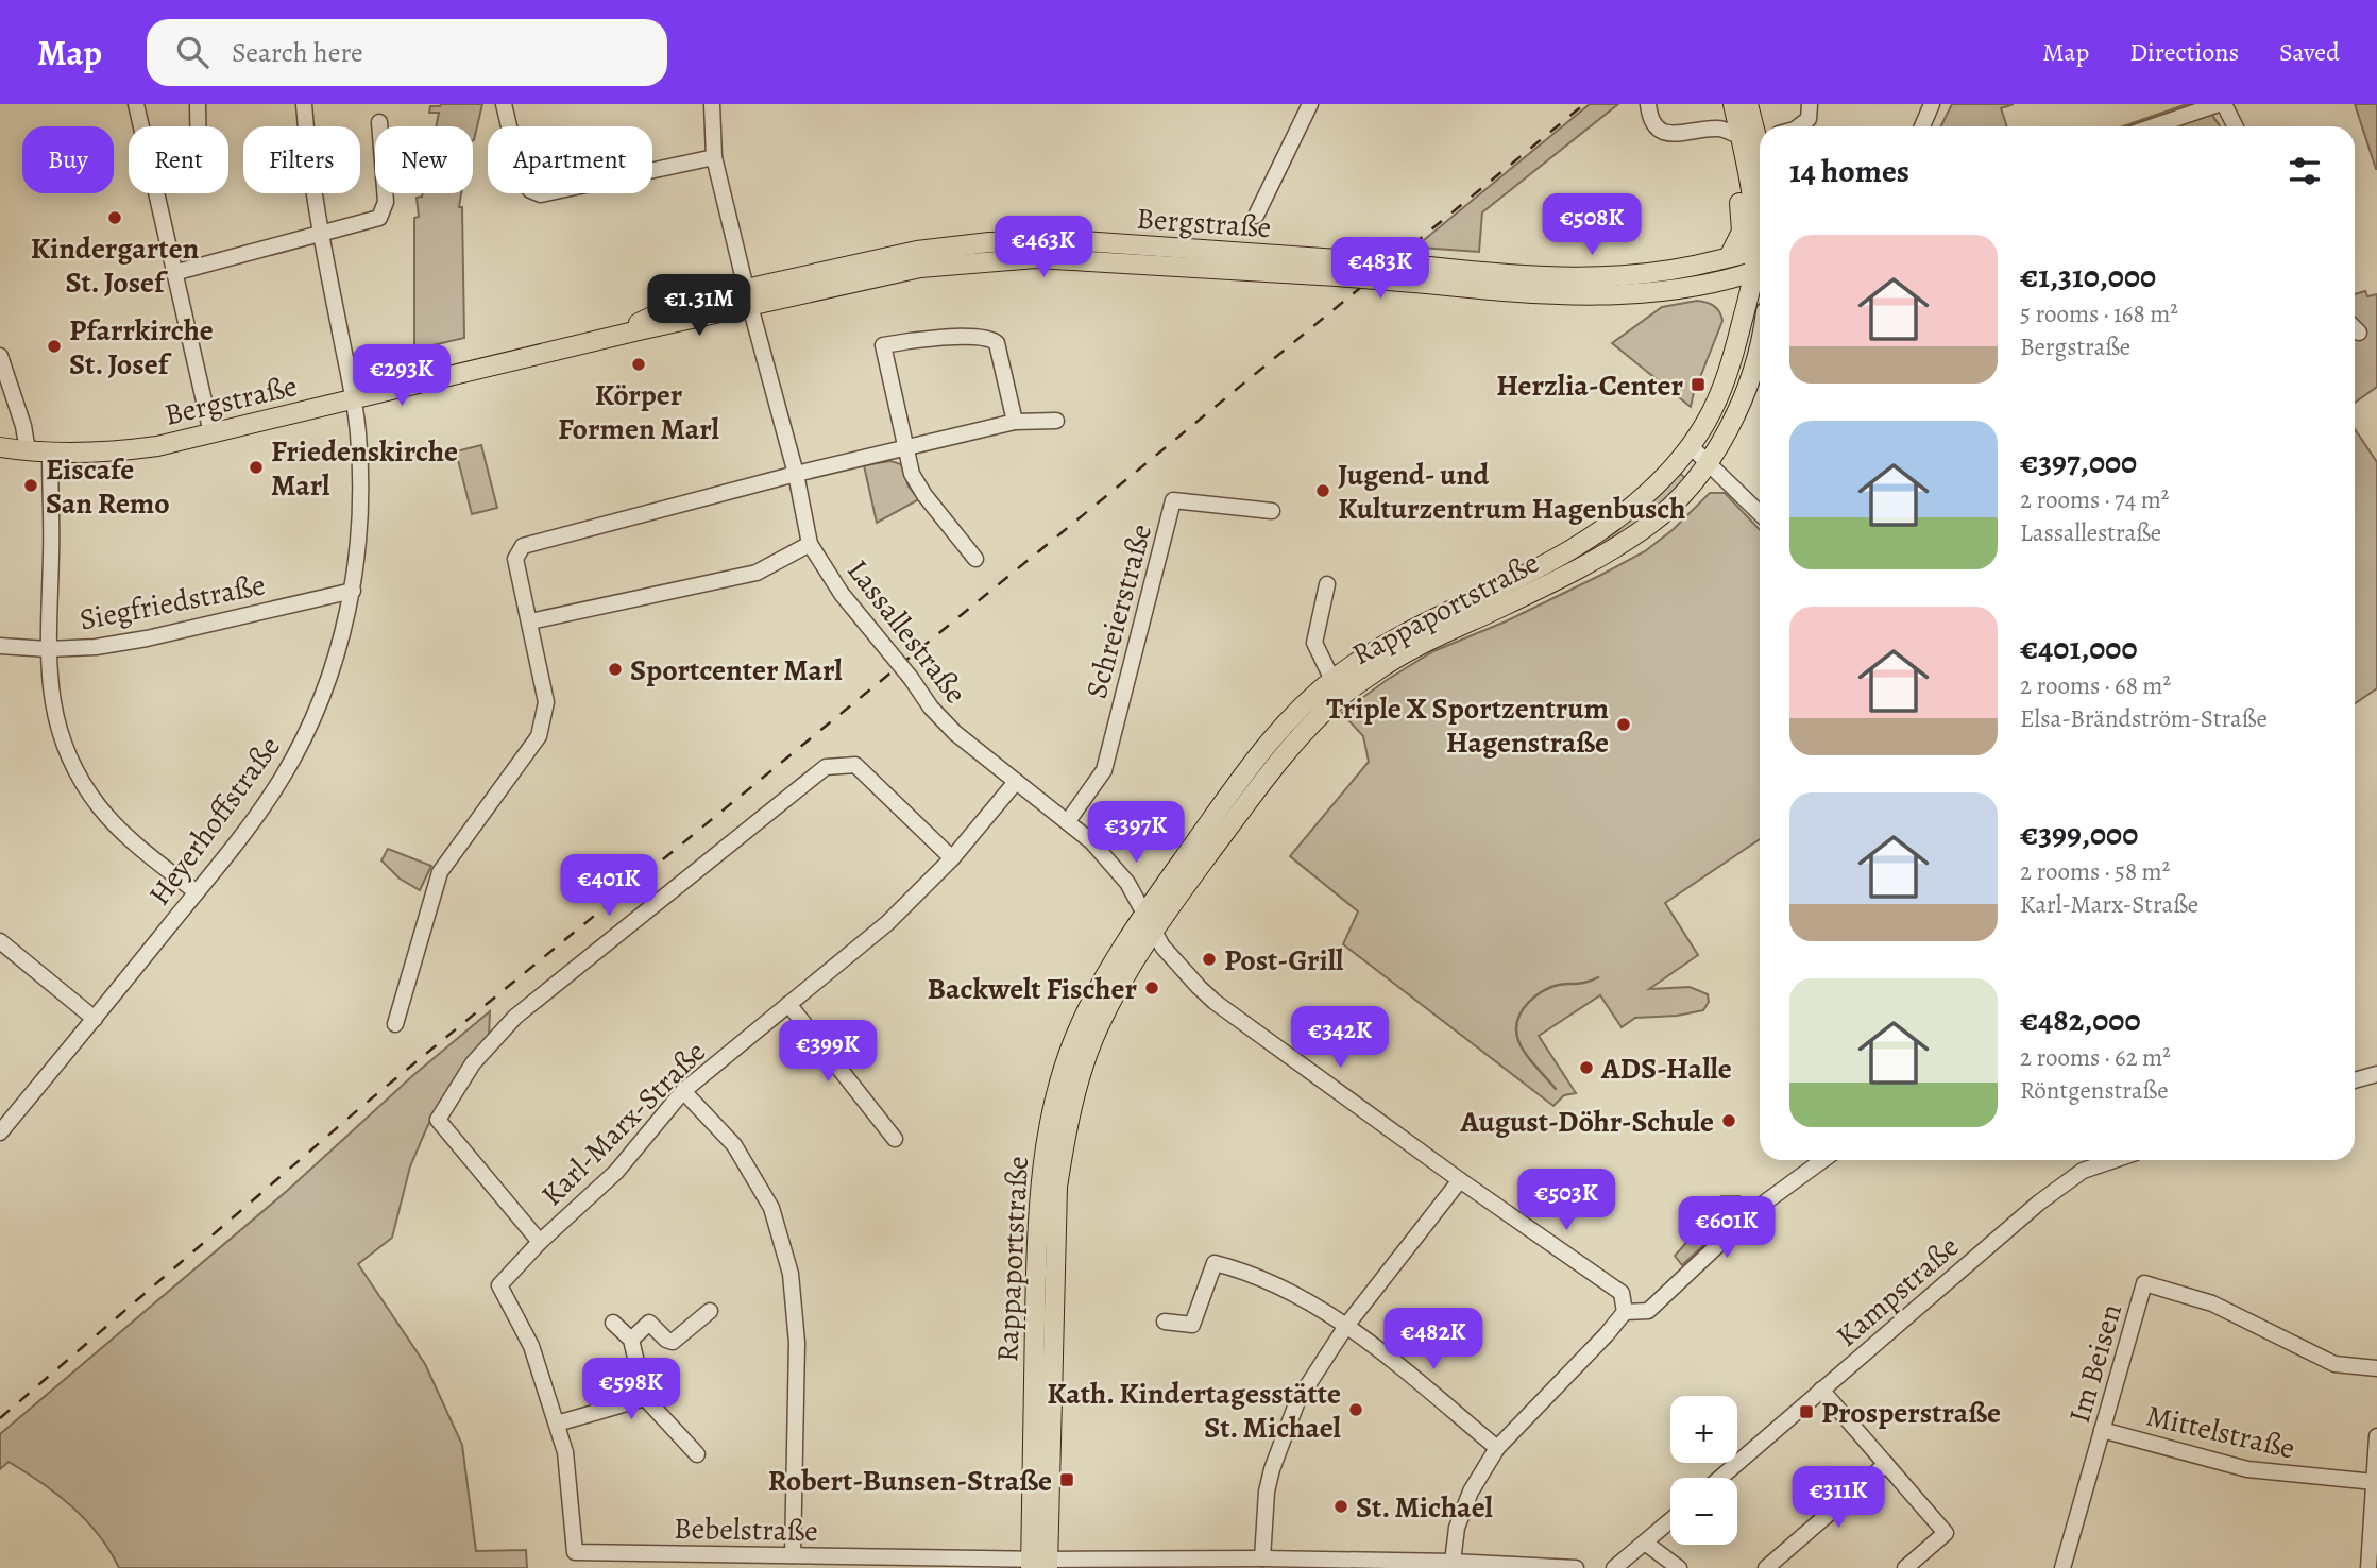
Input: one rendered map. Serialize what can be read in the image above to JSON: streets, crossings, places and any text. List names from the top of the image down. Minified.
{"streets":{"main road":["Bergstraße","Rappaportstraße"],"street":["Siegfriedstraße","Schreierstraße","Lassallestraße","Heyerhoffstraße","Karl-Marx-Straße","Kampstraße","Im Beisen","Mittelstraße","Bebelstraße"]},"crossings":[["Bergstraße","Lassallestraße"],["Bergstraße","Heyerhoffstraße"],["Siegfriedstraße","Heyerhoffstraße"],["Rappaportstraße","Lassallestraße"],["Rappaportstraße","Bebelstraße"],["Schreierstraße","Lassallestraße"],["Lassallestraße","Karl-Marx-Straße"],["Karl-Marx-Straße","Bebelstraße"],["Im Beisen","Mittelstraße"]],"places":{"other":["Kindergarten St. Josef","Pfarrkirche St. Josef","Körper Formen Marl","Friedenskirche Marl","Eiscafe San Remo","Jugend- und Kulturzentrum Hagenbusch","Sportcenter Marl","Triple X Sportzentrum Hagenstraße","Post-Grill","Backwelt Fischer","ADS-Halle","August-Döhr-Schule","Kath. Kindertagesstätte St. Michael","St. Michael"],"transit":["Herzlia-Center","Prosperstraße","Robert-Bunsen-Straße"]},"page":{"header":"Map","search":"Search here","nav":["Map","Directions","Saved"],"chip":["Buy","Rent","Filters","New","Apartment"],"heading":"14 homes","price":["€508K","€463K","€483K","€1.31M","€293K","€397K","€401K","€342K","€399K","€503K","€601K","€482K","€598K","€311K"],"list":[{"name":"€1,310,000","note":"5 rooms · 168 m² · Bergstraße"},{"name":"€397,000","note":"2 rooms · 74 m² · Lassallestraße"},{"name":"€401,000","note":"2 rooms · 68 m² · Elsa-Brändström-Straße"},{"name":"€399,000","note":"2 rooms · 58 m² · Karl-Marx-Straße"},{"name":"€482,000","note":"2 rooms · 62 m² · Röntgenstraße"}],"map_buttons":["+","−"]}}
